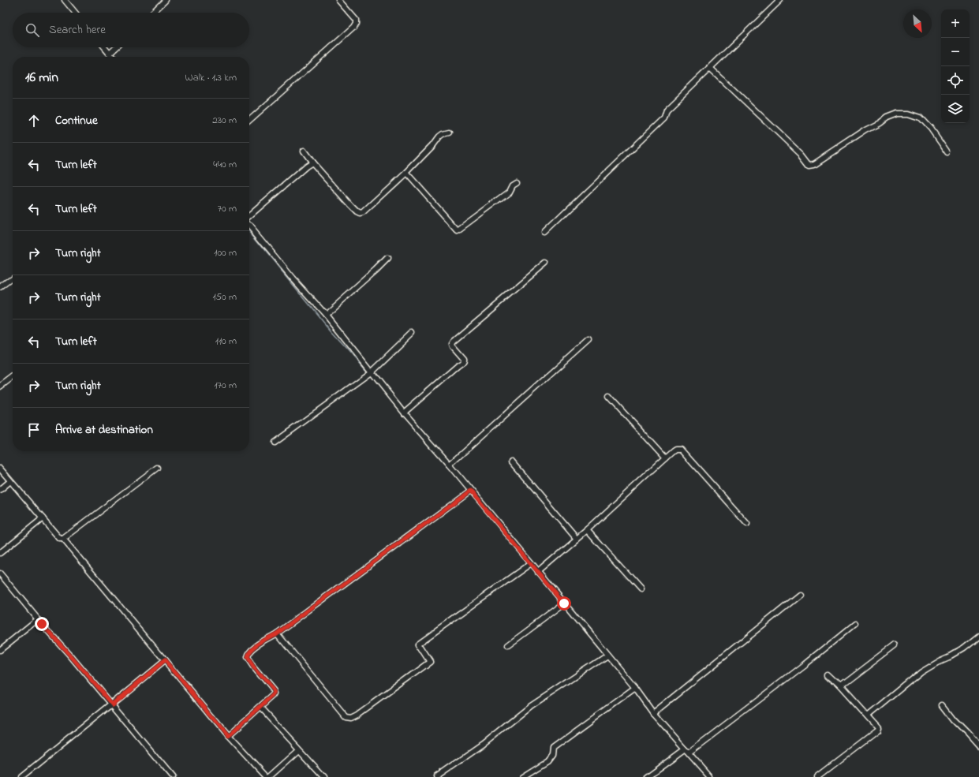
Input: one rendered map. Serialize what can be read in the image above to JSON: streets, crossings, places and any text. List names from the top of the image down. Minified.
{"north":"bottom right","page":{"map_buttons":["+","−"],"search":"Search here","heading":["16 min","Walk · 1.3 km"],"list":[["Continue","230 m"],["Turn left","440 m"],["Turn left","70 m"],["Turn right","100 m"],["Turn right","150 m"],["Turn left","110 m"],["Turn right","170 m"],"Arrive at destination"]}}
